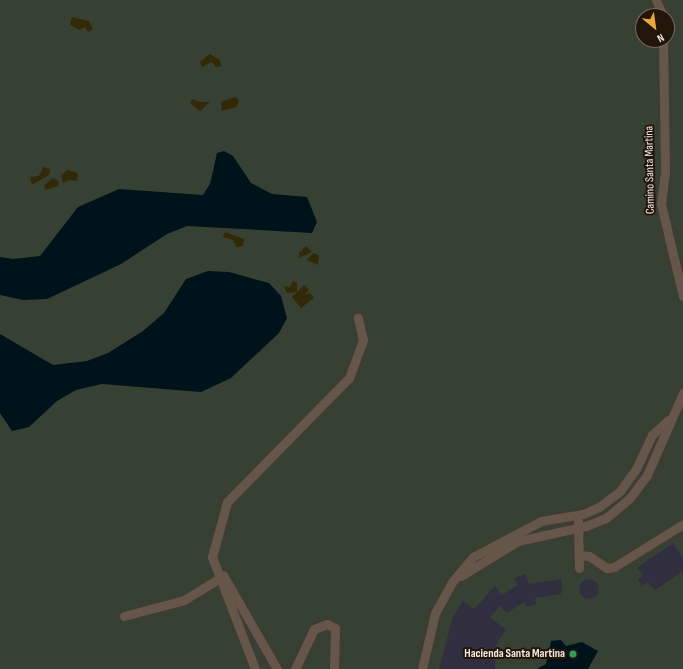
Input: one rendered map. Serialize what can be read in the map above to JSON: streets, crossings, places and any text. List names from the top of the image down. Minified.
{"streets":{"lane":["Camino Santa Martina"]},"places":["Hacienda Santa Martina"],"north":"bottom right"}
